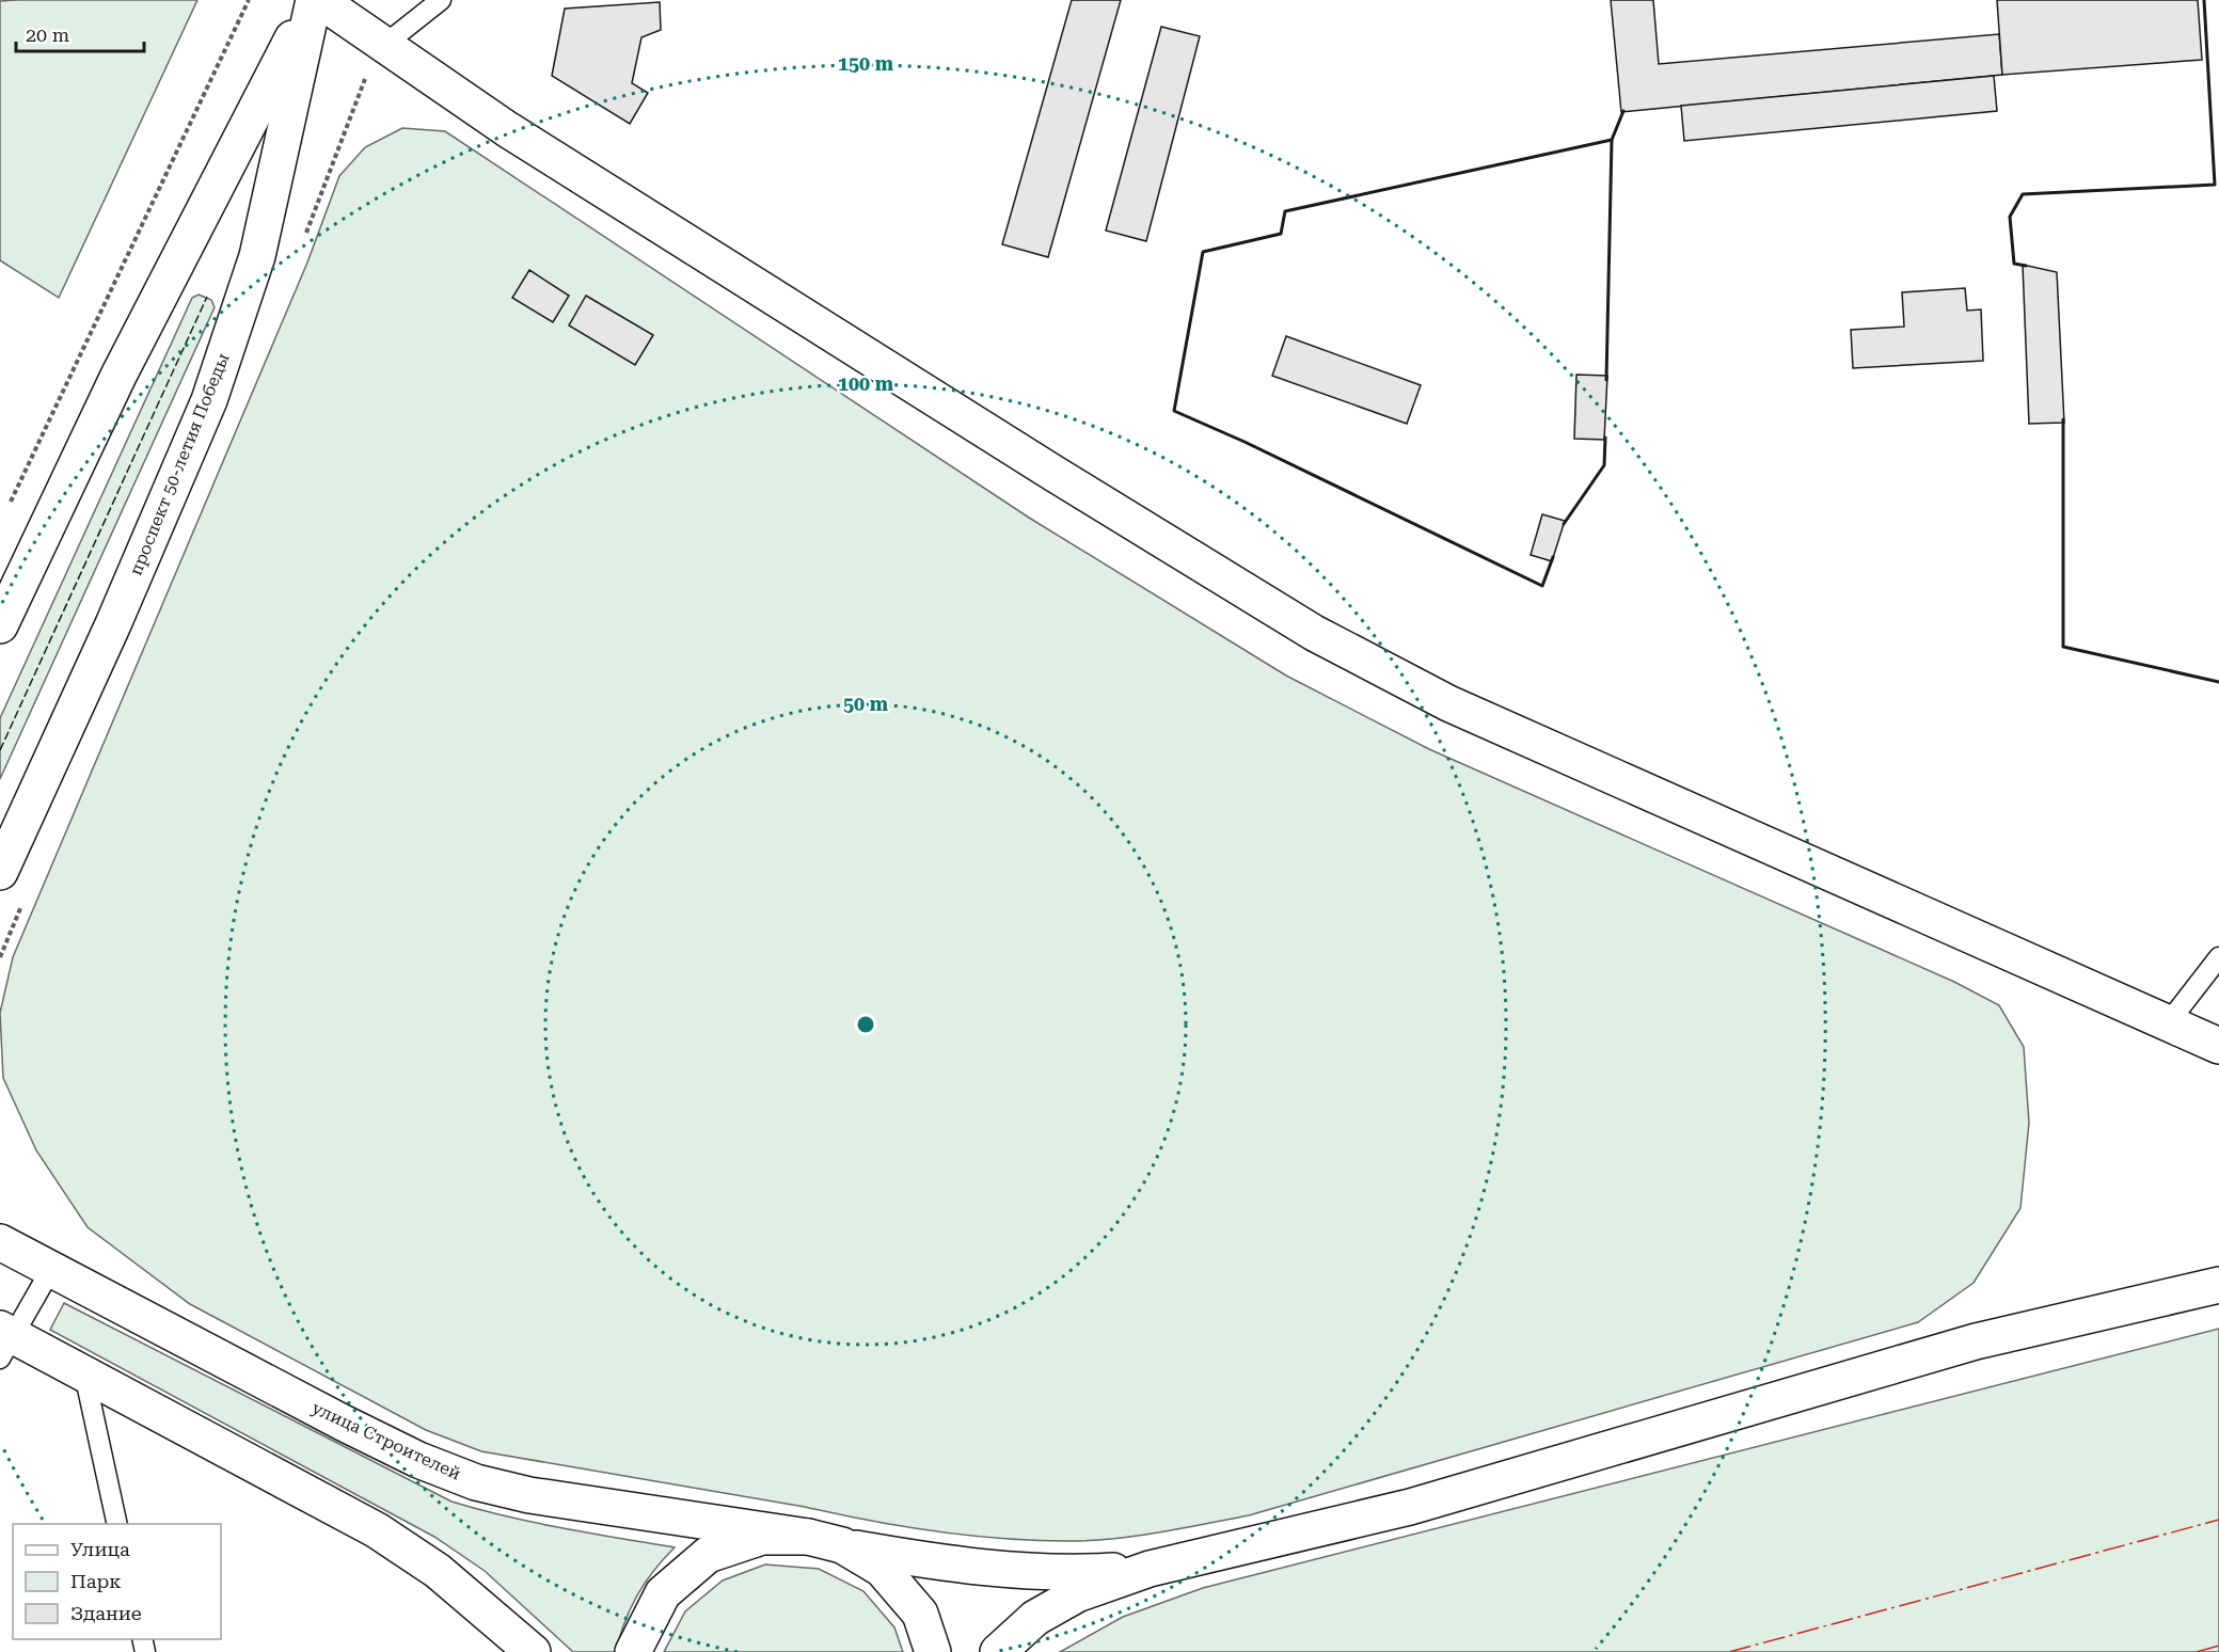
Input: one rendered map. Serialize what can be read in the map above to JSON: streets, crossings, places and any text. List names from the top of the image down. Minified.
{"streets":{"street":["проспект 50-летия Победы","улица Строителей"]},"legend":["Улица","Парк","Здание"],"scale_bar":"20 m","rings":["150 m","100 m","50 m"]}
